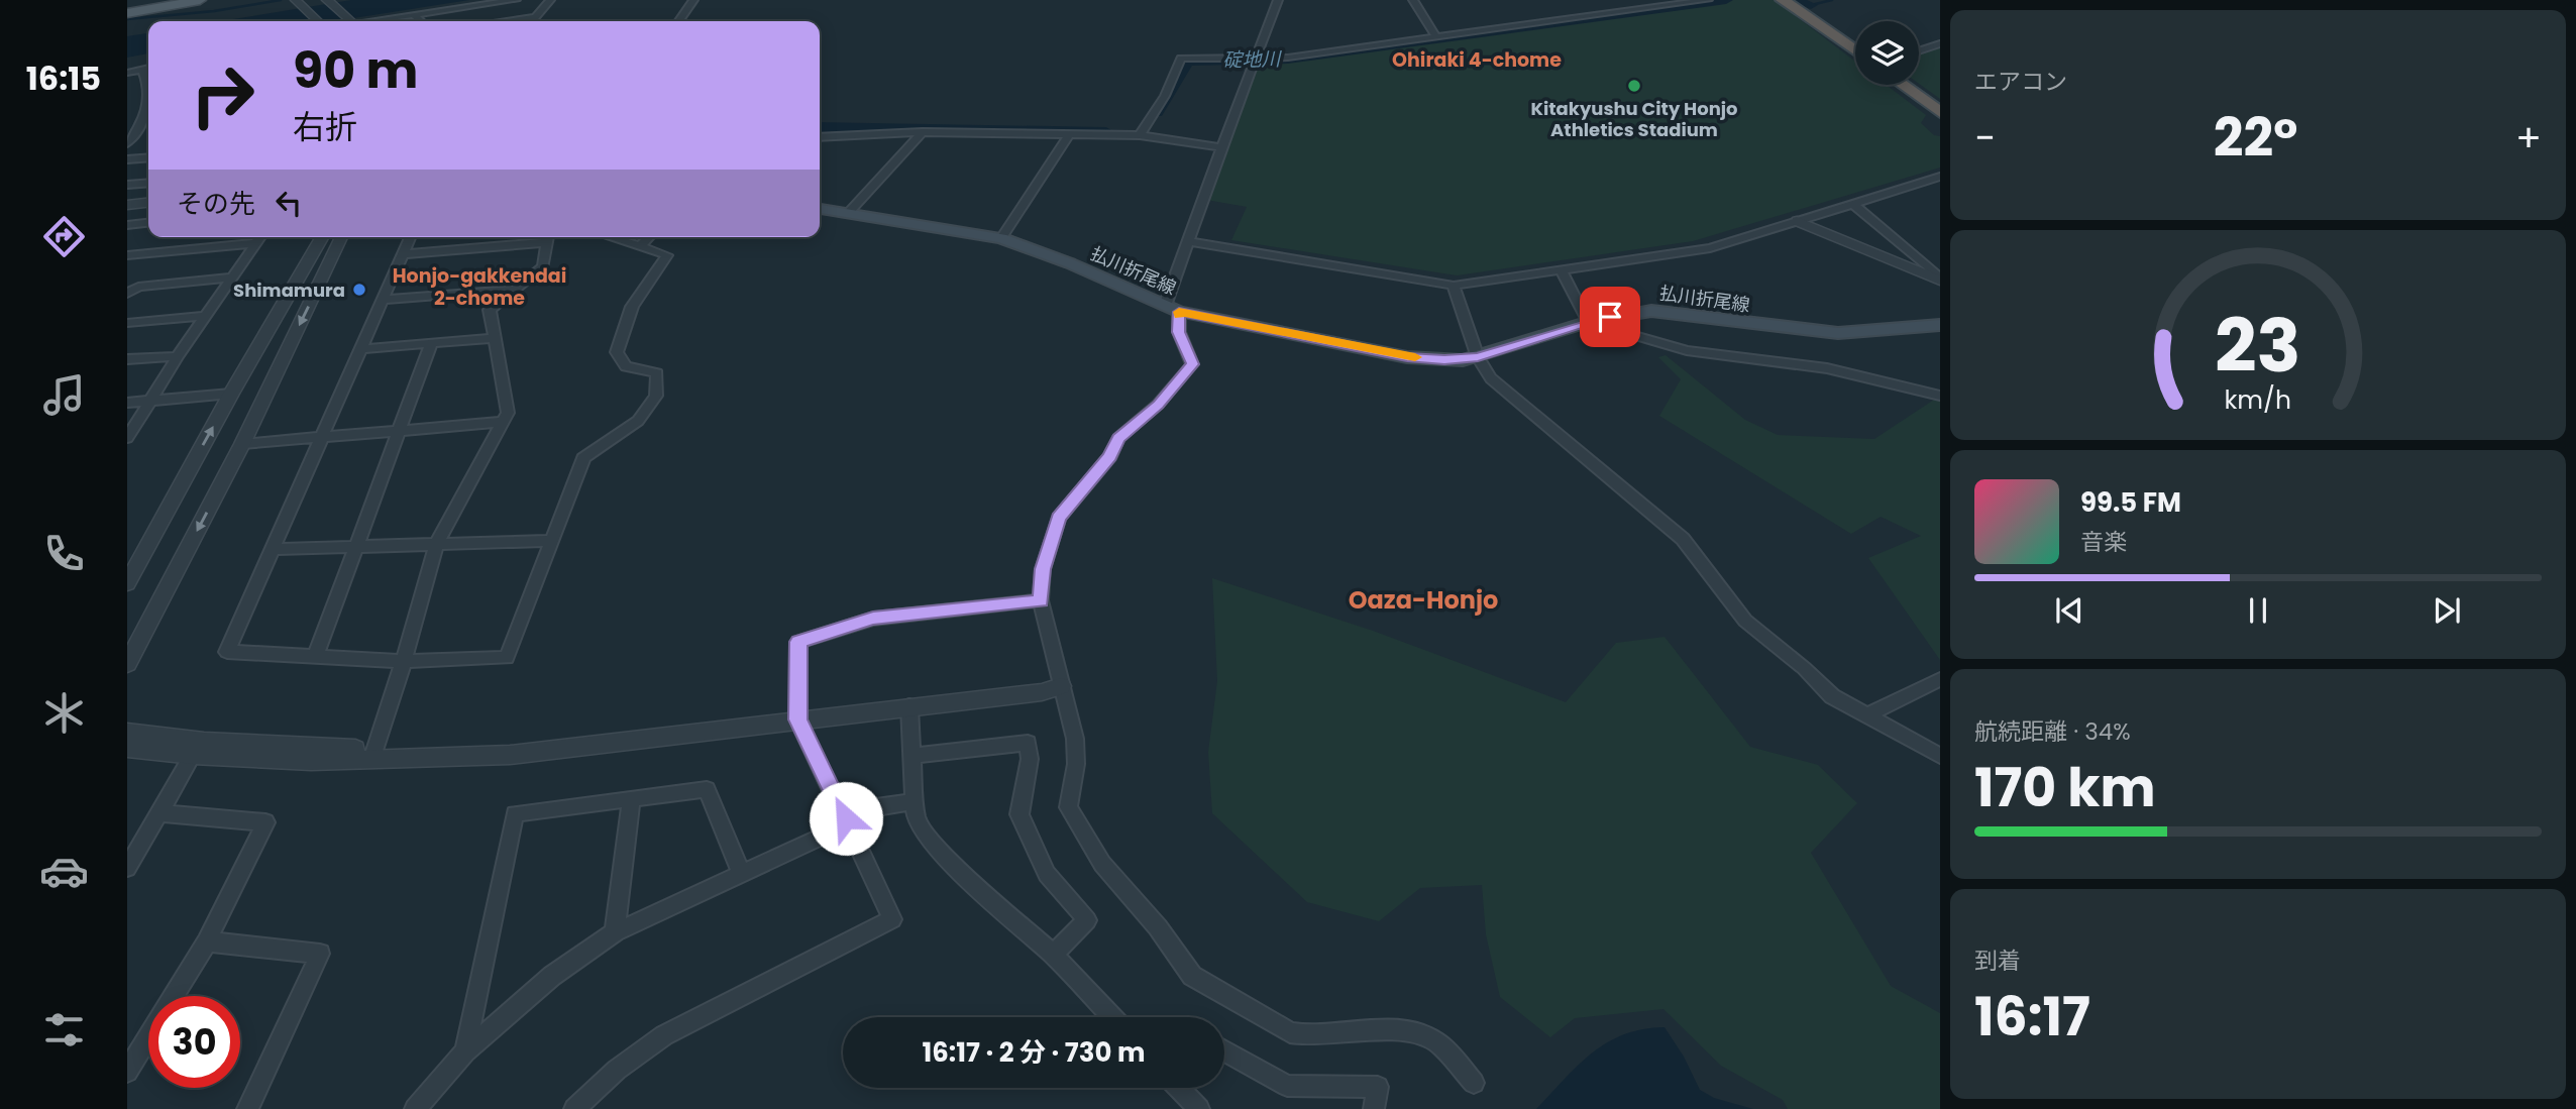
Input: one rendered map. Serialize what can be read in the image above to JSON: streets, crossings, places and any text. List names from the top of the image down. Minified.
{"streets":{"main road":["払川折尾線"]},"districts":["Ohiraki 4-chome","Honjo-gakkendai 2-chome","Oaza-Honjo"],"water":["碇地川"],"places":["Kitakyushu City Honjo Athletics Stadium","Shimamura"],"page":{"tabs":"16:15","tile":["エアコン",["航続距離 · 34%","170 km"],["到着","16:17"]],"turn":["90 m","右折"],"heat":["−","22°","+"],"then":"その先","song":["99.5 FM","音楽"],"limit":"30","trip":"16:17 · 2 分 · 730 m","gauge":["23","km/h"]}}
